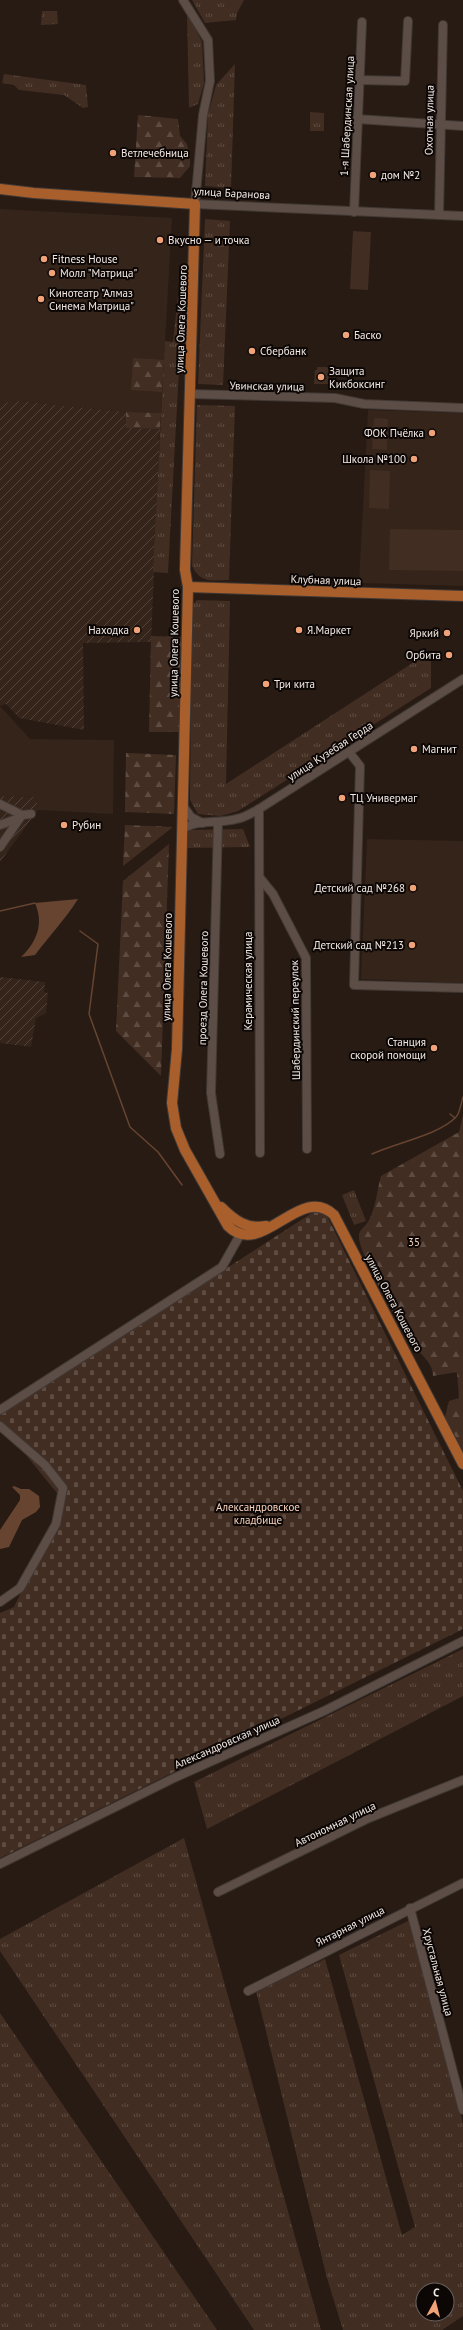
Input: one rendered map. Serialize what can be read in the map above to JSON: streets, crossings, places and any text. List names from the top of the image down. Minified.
{"streets":{"main road":["улица Баранова","улица Олега Кошевого","Клубная улица"],"street":["1-я Шабердинская улица","Охотная улица","Увинская улица","улица Кузебая Герда","Керамическая улица","проезд Олега Кошевого","Шабердинский переулок","Александровская улица","Автономная улица","Янтарная улица","Хрустальная улица"]},"crossings":[["1-я Шабердинская улица","улица Баранова"],["Охотная улица","улица Баранова"],["улица Баранова","улица Олега Кошевого"],["улица Олега Кошевого","Увинская улица"],["улица Олега Кошевого","Клубная улица"],["улица Олега Кошевого","улица Кузебая Герда"],["улица Кузебая Герда","Керамическая улица"],["улица Кузебая Герда","проезд Олега Кошевого"],["Керамическая улица","Шабердинский переулок"],["Янтарная улица","Хрустальная улица"]],"parks":["35","Александровское кладбище"],"places":["Ветлечебница","дом №2","Вкусно — и точка","Fitness House","Молл \"Матрица\"","Кинотеатр \"Алмаз Синема Матрица\"","Баско","Сбербанк","Защита Кикбоксинг","ФОК Пчёлка","Школа №100","Находка","Я.Маркет","Яркий","Орбита","Три кита","Магнит","ТЦ Универмаг","Рубин","Детский сад №268","Детский сад №213","Станция скорой помощи"],"north":"top"}
